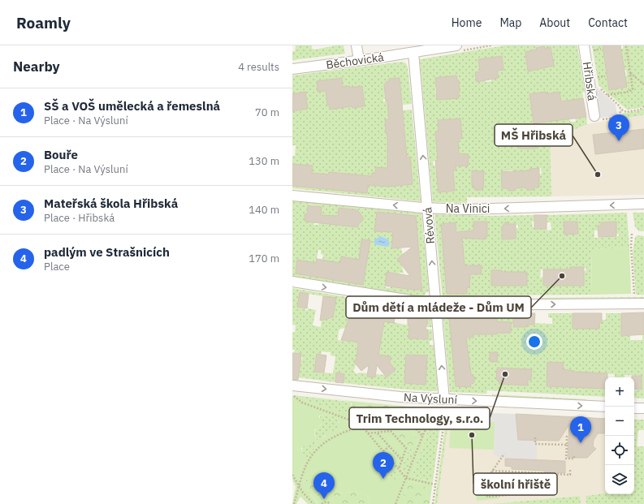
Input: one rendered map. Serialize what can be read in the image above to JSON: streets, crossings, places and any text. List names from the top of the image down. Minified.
{"streets":{"street":["Běchovická","Hřibská","Na Vinici","Révová","Na Výsluní"]},"crossings":[["Běchovická","Révová"],["Na Vinici","Révová"],["Révová","Na Výsluní"]],"one_way":["Na Vinici","Révová","Na Výsluní"],"places":["MŠ Hřibská","Dům dětí a mládeže - Dům UM","Trim Technology, s.r.o.","školní hřiště"],"page":{"header":"Roamly","nav":["Home","Map","About","Contact"],"heading":["Nearby","4 results"],"list":[{"mark":"1","name":"SŠ a VOŠ umělecká a řemeslná","note":"Place · Na Výsluní","value":"70 m"},{"mark":"2","name":"Bouře","note":"Place · Na Výsluní","value":"130 m"},{"mark":"3","name":"Mateřská škola Hřibská","note":"Place · Hřibská","value":"140 m"},{"mark":"4","name":"padlým ve Strašnicích","note":"Place","value":"170 m"}],"pins":["3","1","2","4"],"map_buttons":["+","−"]}}
